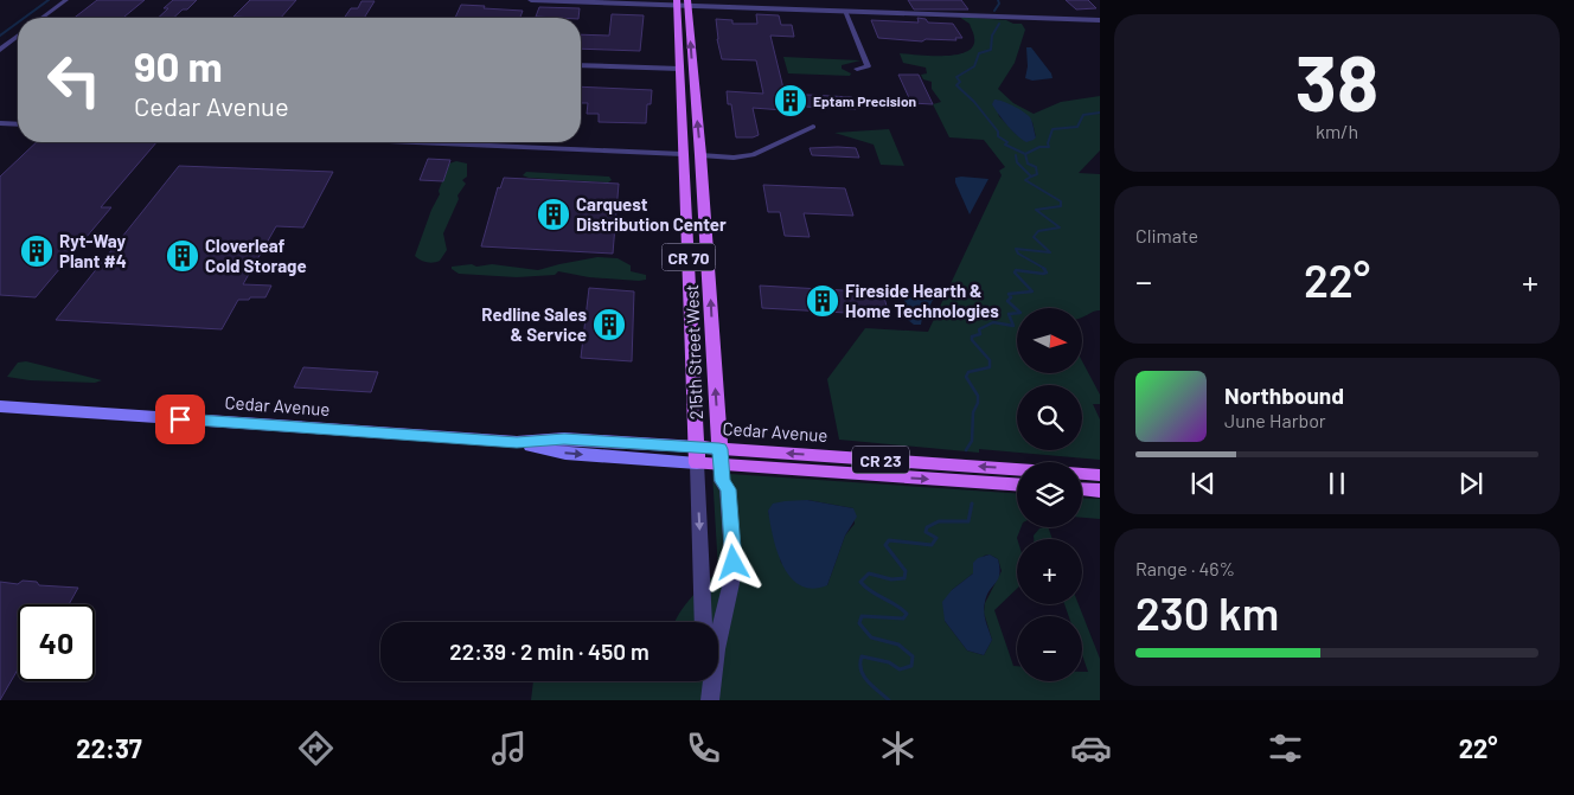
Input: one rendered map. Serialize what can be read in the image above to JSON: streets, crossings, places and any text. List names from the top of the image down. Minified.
{"streets":{"main road":["CR 70","215th Street West","Cedar Avenue","CR 23"]},"crossings":[["215th Street West","Cedar Avenue"]],"places":{"building":["Eptam Precision","Carquest Distribution Center","Ryt-Way Plant #4","Cloverleaf Cold Storage","Fireside Hearth & Home Technologies","Redline Sales & Service"]},"north":"right","page":{"tile":[["38","km/h"],"Climate",["Range · 46%","230 km"]],"turn":["90 m","Cedar Avenue"],"heat":["−","22°","+"],"map_buttons":["+","−"],"song":["Northbound","June Harbor"],"limit":"40","trip":"22:39 · 2 min · 450 m","tabs":["22:37","22°"]}}
